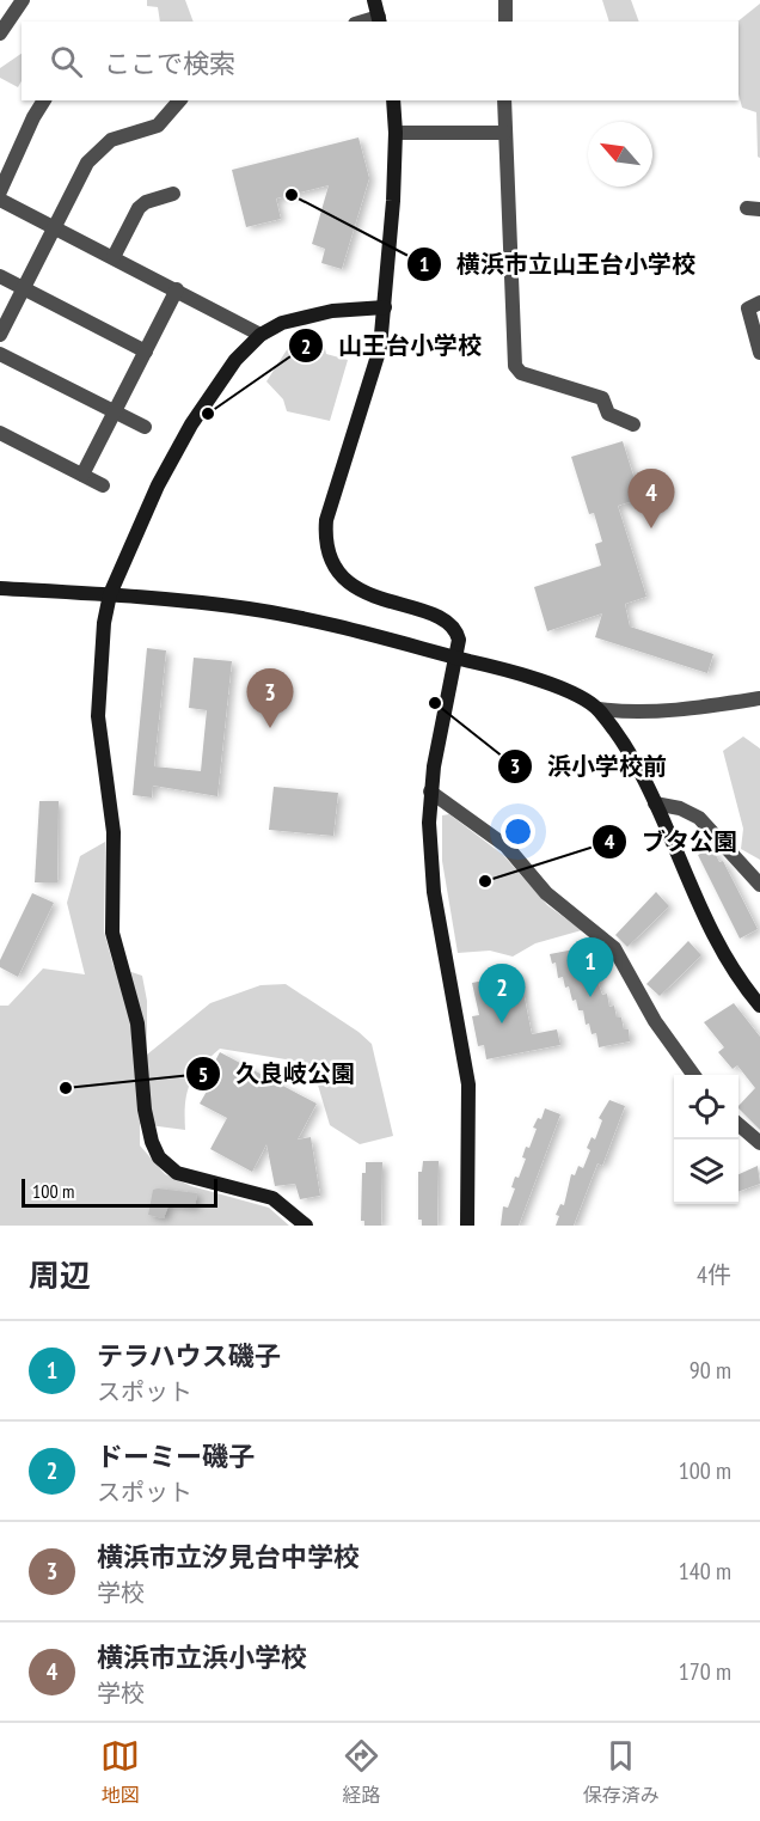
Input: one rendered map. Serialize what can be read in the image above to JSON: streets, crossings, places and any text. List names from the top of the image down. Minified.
{"places":["横浜市立山王台小学校","山王台小学校","浜小学校前","ブタ公園","久良岐公園"],"scale_bar":"100 m","north":"top left","page":{"search":"ここで検索","pins":["4","3","1","2"],"scale":"100 m","heading":["周辺","4件"],"list":[{"mark":"1","name":"テラハウス磯子","note":"スポット","value":"90 m"},{"mark":"2","name":"ドーミー磯子","note":"スポット","value":"100 m"},{"mark":"3","name":"横浜市立汐見台中学校","note":"学校","value":"140 m"},{"mark":"4","name":"横浜市立浜小学校","note":"学校","value":"170 m"}],"nav":["地図","経路","保存済み"]}}
